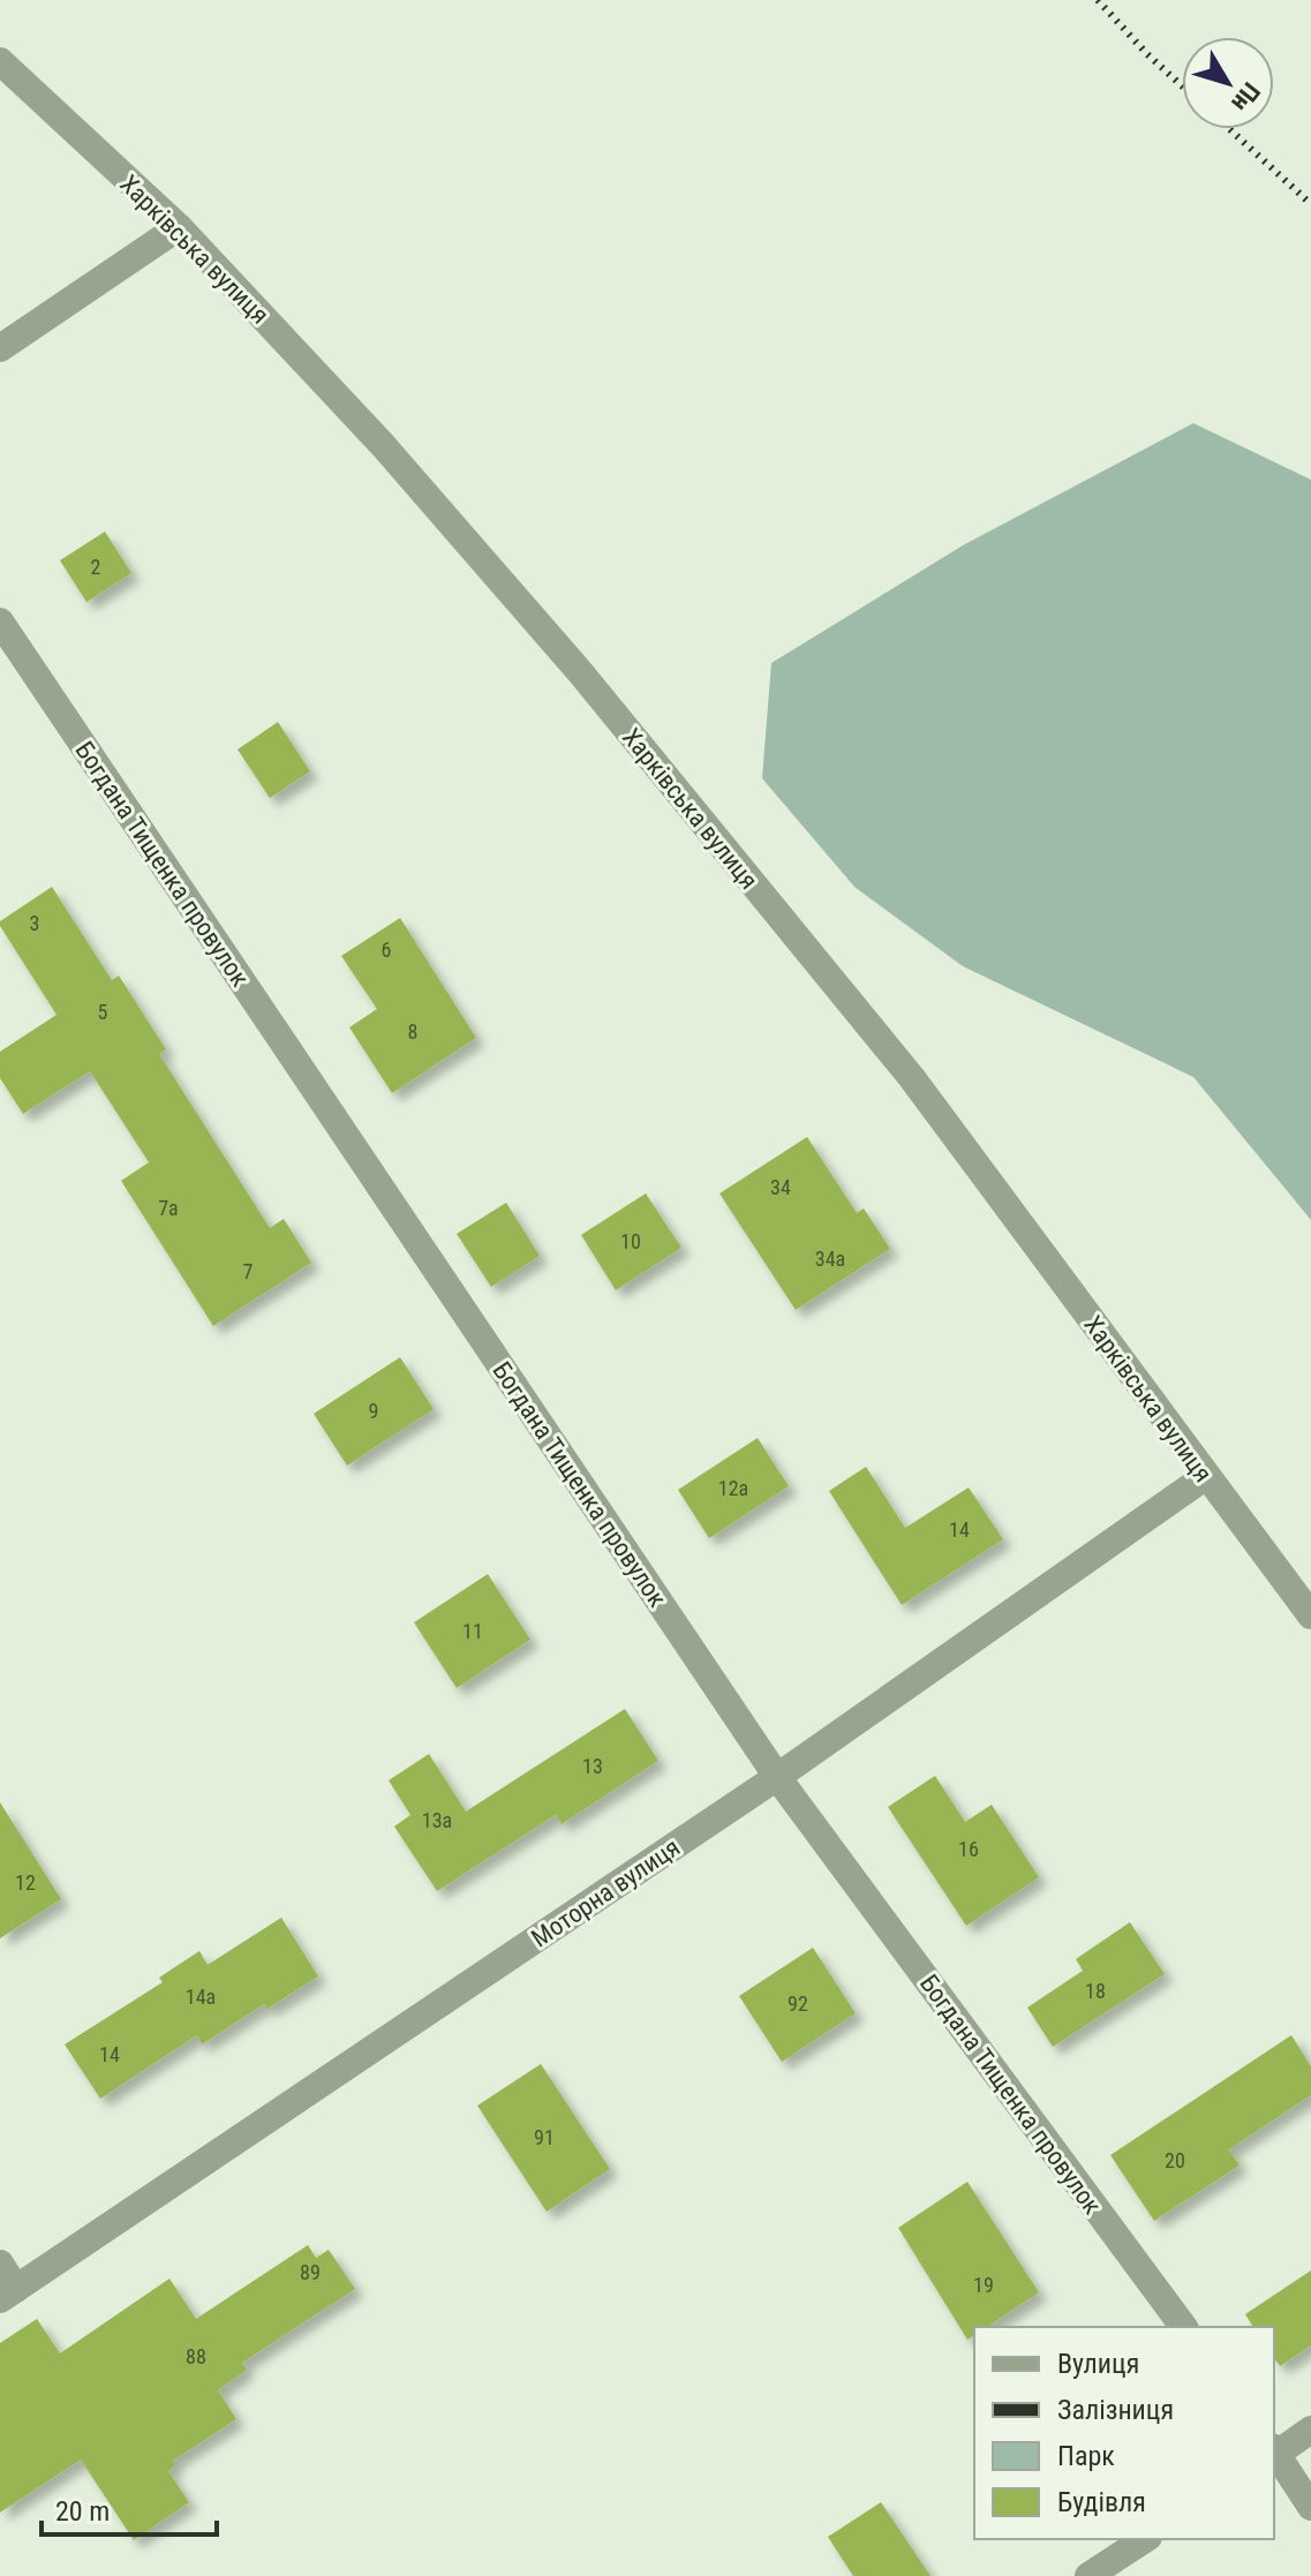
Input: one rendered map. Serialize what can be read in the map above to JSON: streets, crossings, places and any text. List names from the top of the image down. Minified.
{"streets":{"street":["Харківська вулиця","Богдана Тищенка провулок","Моторна вулиця"]},"crossings":[["Харківська вулиця","Моторна вулиця"],["Богдана Тищенка провулок","Моторна вулиця"]],"house_numbers":["2","3","6","5","8","34","7а","10","34а","7","9","12а","14","11","13","13а","16","12","18","14а","92","14","91","20","89","19","88"],"legend":["Вулиця","Залізниця","Парк","Будівля"],"scale_bar":"20 m","north":"bottom right"}
